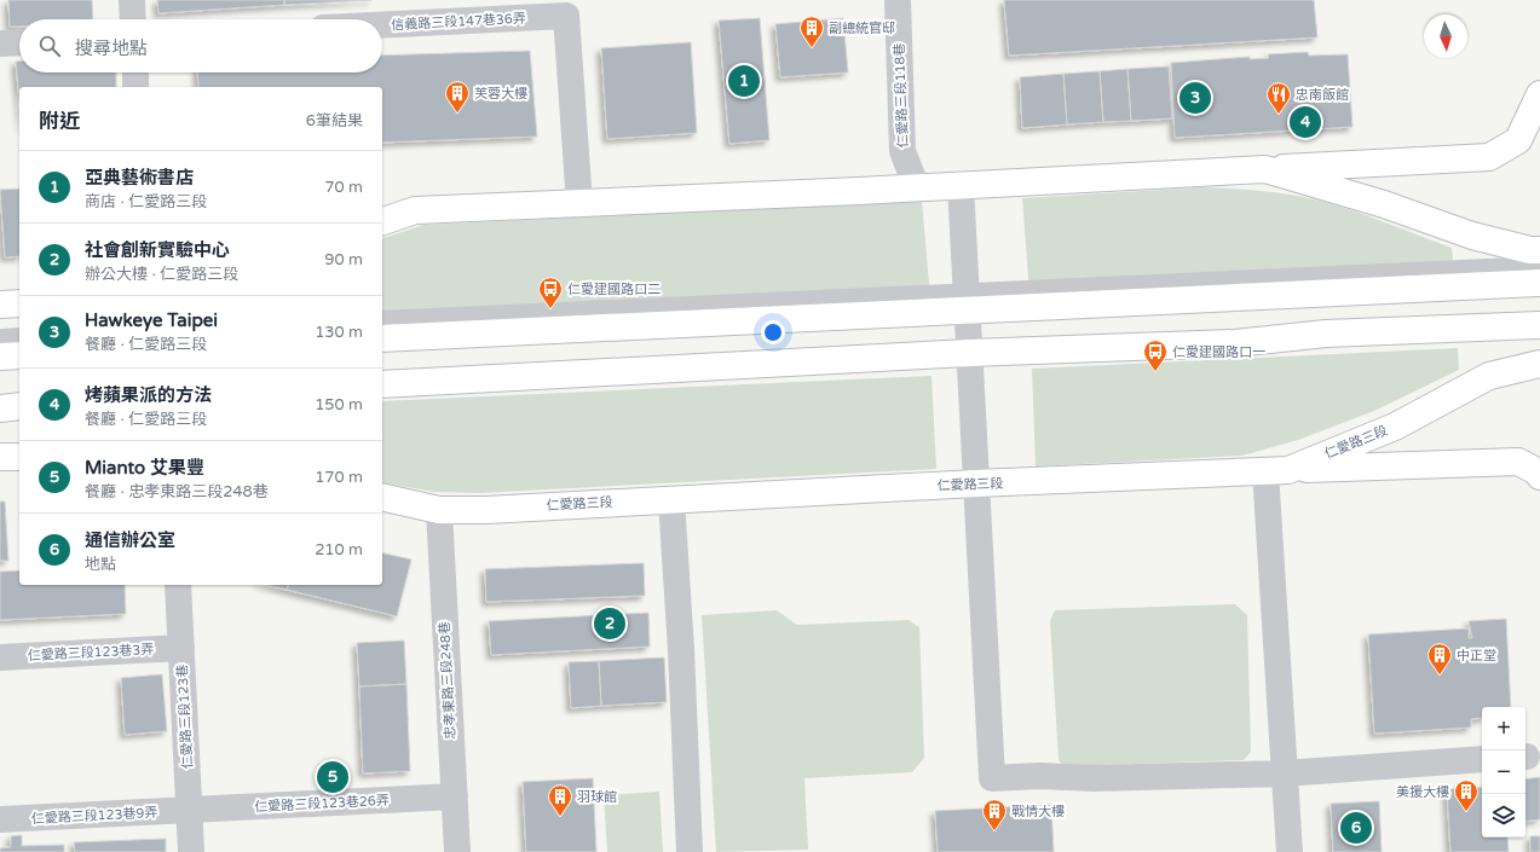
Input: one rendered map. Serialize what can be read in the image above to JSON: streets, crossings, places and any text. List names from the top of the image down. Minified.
{"streets":{"main road":["仁愛路三段"],"street":["信義路三段147巷36弄","仁愛路三段118巷","仁愛路三段123巷3弄","忠孝東路三段248巷","仁愛路三段123巷","仁愛路三段123巷26弄","仁愛路三段123巷9弄"]},"crossings":[["仁愛路三段","忠孝東路三段248巷"],["仁愛路三段123巷3弄","仁愛路三段123巷"],["忠孝東路三段248巷","仁愛路三段123巷26弄"],["仁愛路三段123巷","仁愛路三段123巷26弄"],["仁愛路三段123巷","仁愛路三段123巷9弄"],["仁愛路三段123巷26弄","仁愛路三段123巷9弄"]],"places":{"building":["副總統官邸","芙蓉大樓","中正堂","美援大樓","羽球館","戰情大樓"],"restaurant":["忠南飯館"],"bus stop":["仁愛建國路口二","仁愛建國路口一"]},"north":"bottom","page":{"search":"搜尋地點","pins":["1","3","4","2","5","6"],"heading":["附近","6筆結果"],"list":[{"mark":"1","name":"亞典藝術書店","note":"商店 · 仁愛路三段","value":"70 m"},{"mark":"2","name":"社會創新實驗中心","note":"辦公大樓 · 仁愛路三段","value":"90 m"},{"mark":"3","name":"Hawkeye Taipei","note":"餐廳 · 仁愛路三段","value":"130 m"},{"mark":"4","name":"烤蘋果派的方法","note":"餐廳 · 仁愛路三段","value":"150 m"},{"mark":"5","name":"Mianto 艾果豐","note":"餐廳 · 忠孝東路三段248巷","value":"170 m"},{"mark":"6","name":"通信辦公室","note":"地點","value":"210 m"}],"map_buttons":["+","−"]}}
